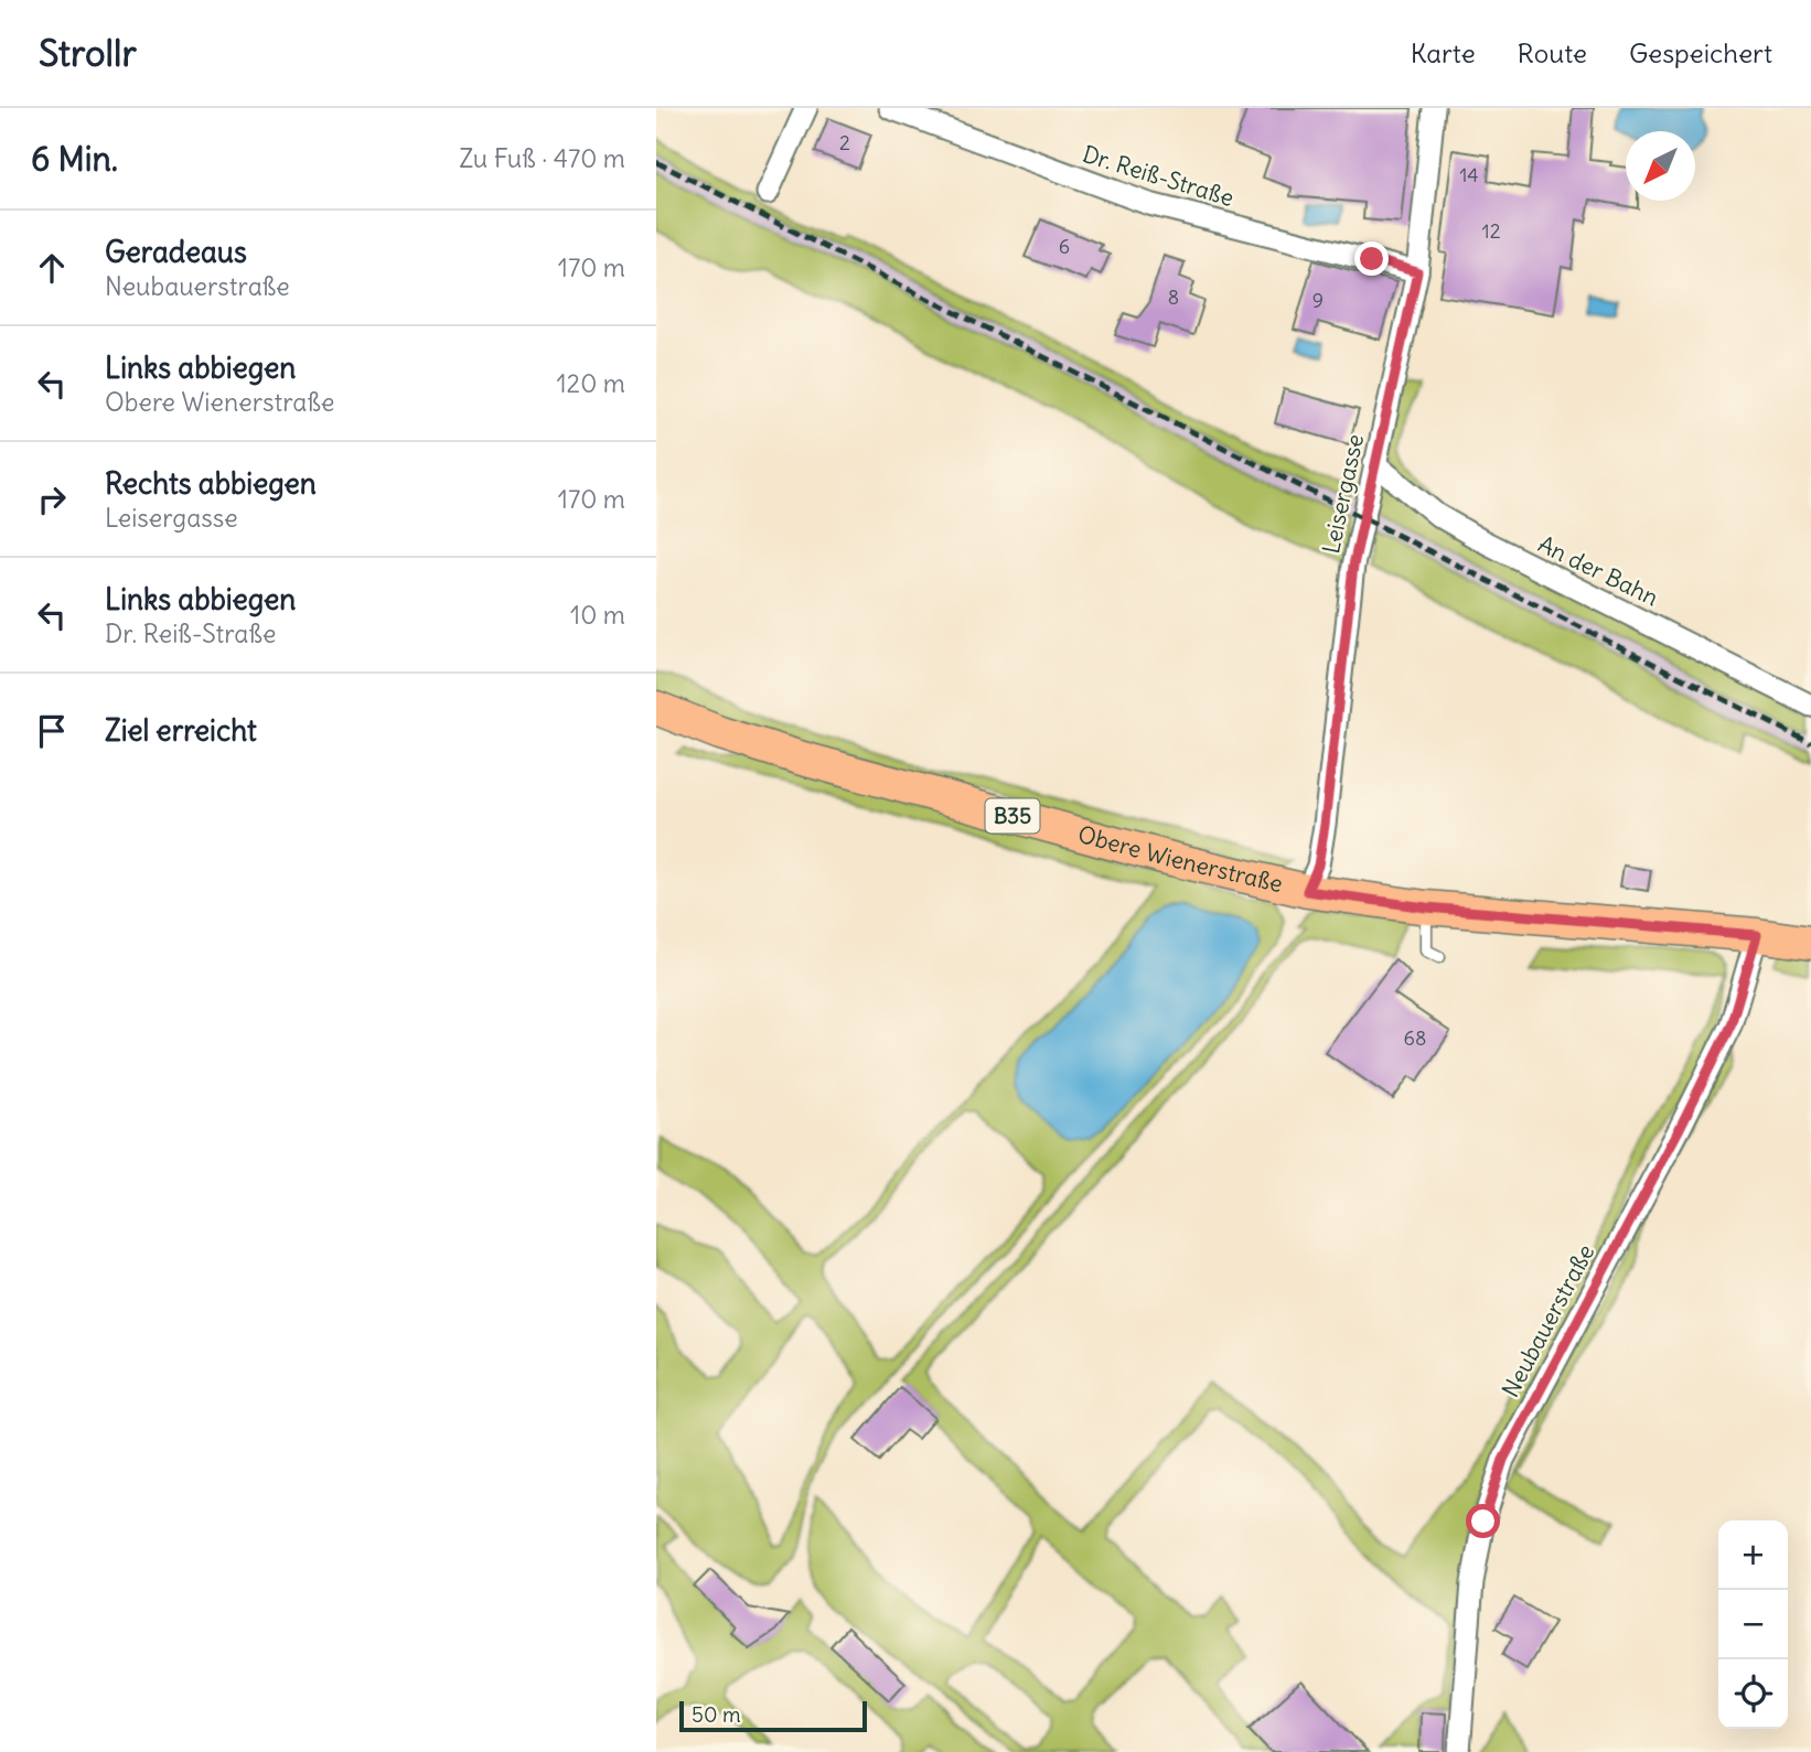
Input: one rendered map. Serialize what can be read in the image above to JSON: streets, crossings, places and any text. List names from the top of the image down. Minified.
{"streets":{"main road":["B35","Obere Wienerstraße"],"street":["Dr. Reiß-Straße","Leisergasse","An der Bahn","Neubauerstraße"]},"crossings":[["Dr. Reiß-Straße","Leisergasse"],["Leisergasse","An der Bahn"],["Leisergasse","Obere Wienerstraße"],["Obere Wienerstraße","Neubauerstraße"]],"house_numbers":["2","14","12","6","8","9","68"],"scale_bar":"50 m","north":"bottom left","page":{"header":"Strollr","nav":["Karte","Route","Gespeichert"],"heading":["6 Min.","Zu Fuß · 470 m"],"list":[["Geradeaus","Neubauerstraße","170 m"],["Links abbiegen","Obere Wienerstraße","120 m"],["Rechts abbiegen","Leisergasse","170 m"],["Links abbiegen","Dr. Reiß-Straße","10 m"],"Ziel erreicht"],"map_buttons":["+","−"],"scale":"50 m"}}
